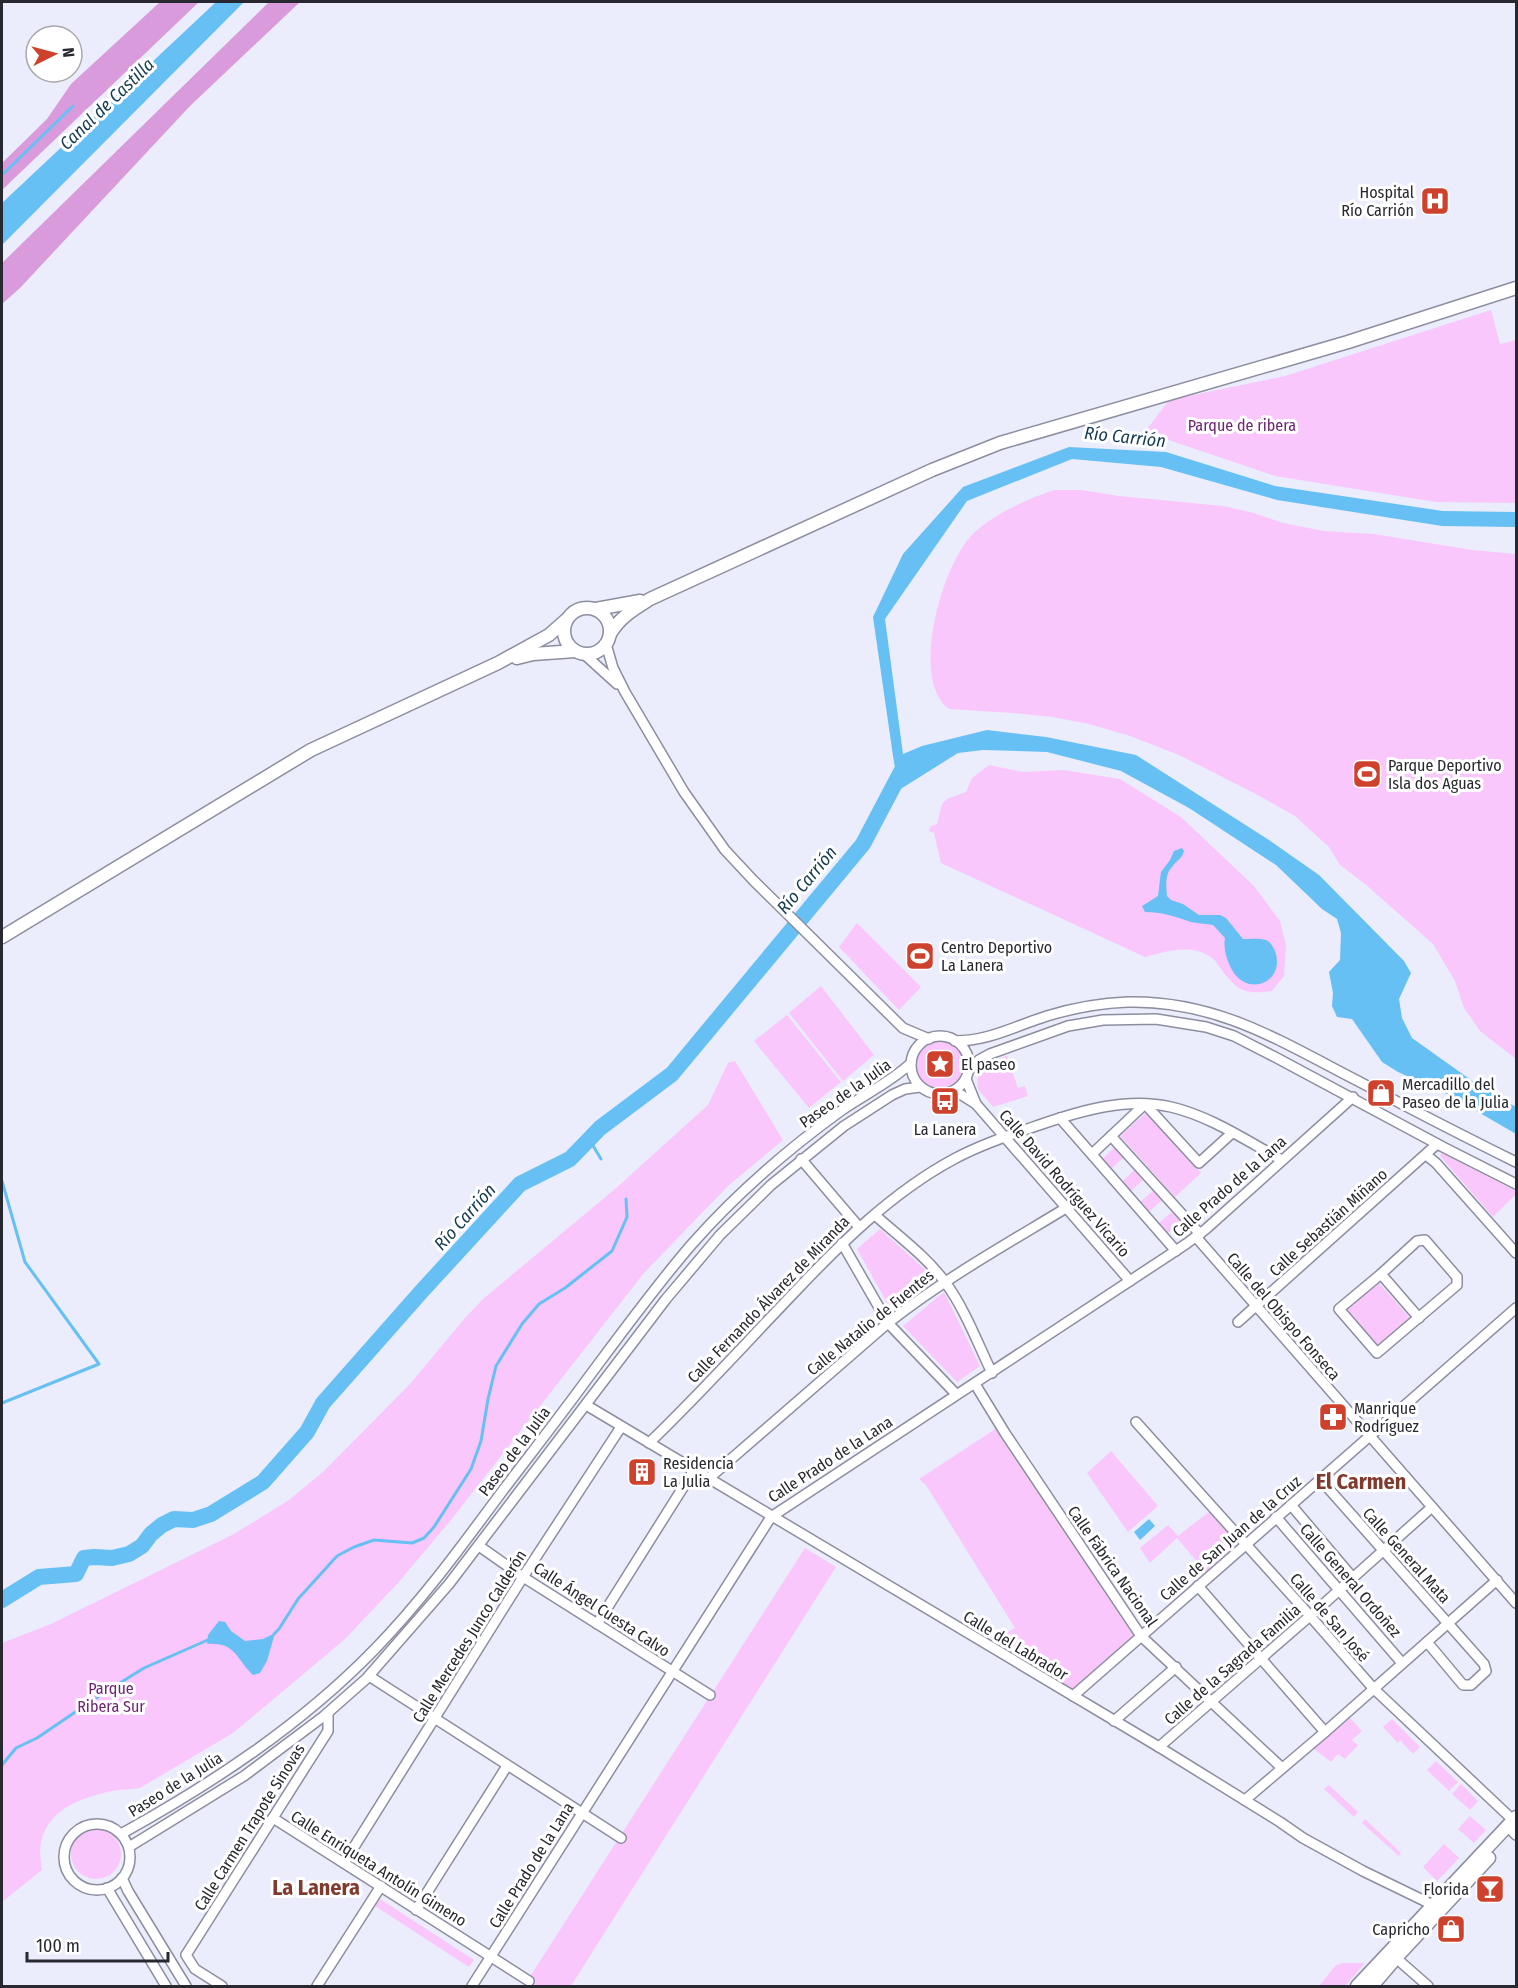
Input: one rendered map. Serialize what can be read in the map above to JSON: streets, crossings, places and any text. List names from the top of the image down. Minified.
{"streets":{"street":["Paseo de la Julia","Calle David Rodríguez Vicario","Calle Prado de la Lana","Calle Sebastián Miñano","Calle Fernando Álvarez de Miranda","Calle del Obispo Fonseca","Calle Natalio de Fuentes","Calle de San Juan de la Cruz","Calle General Mata","Calle Fábrica Nacional","Calle General Ordoñez","Calle Ángel Cuesta Calvo","Calle de San José","Calle Mercedes Junco Calderón","Calle del Labrador","Calle de la Sagrada Familia","Calle Carmen Trapote Sinovas","Calle Enriqueta Antolín Gimeno"]},"crossings":[["Paseo de la Julia","Calle David Rodríguez Vicario"],["Paseo de la Julia","Calle Ángel Cuesta Calvo"],["Paseo de la Julia","Calle del Labrador"],["Paseo de la Julia","Calle Carmen Trapote Sinovas"],["Calle David Rodríguez Vicario","Calle Prado de la Lana"],["Calle David Rodríguez Vicario","Calle Fernando Álvarez de Miranda"],["Calle David Rodríguez Vicario","Calle Natalio de Fuentes"],["Calle Prado de la Lana","Calle Fernando Álvarez de Miranda"],["Calle Prado de la Lana","Calle del Obispo Fonseca"],["Calle Prado de la Lana","Calle Fábrica Nacional"],["Calle Prado de la Lana","Calle Ángel Cuesta Calvo"],["Calle Prado de la Lana","Calle del Labrador"],["Calle Prado de la Lana","Calle Enriqueta Antolín Gimeno"],["Calle Sebastián Miñano","Calle del Obispo Fonseca"],["Calle Fernando Álvarez de Miranda","Calle del Labrador"],["Calle del Obispo Fonseca","Calle de San Juan de la Cruz"],["Calle del Obispo Fonseca","Calle de la Sagrada Familia"],["Calle Natalio de Fuentes","Calle del Labrador"],["Calle de San Juan de la Cruz","Calle General Mata"],["Calle de San Juan de la Cruz","Calle Fábrica Nacional"],["Calle de San Juan de la Cruz","Calle General Ordoñez"],["Calle de San Juan de la Cruz","Calle de San José"],["Calle de San Juan de la Cruz","Calle del Labrador"],["Calle General Mata","Calle de la Sagrada Familia"],["Calle Fábrica Nacional","Calle de la Sagrada Familia"],["Calle General Ordoñez","Calle de la Sagrada Familia"],["Calle Ángel Cuesta Calvo","Calle Mercedes Junco Calderón"],["Calle de San José","Calle de la Sagrada Familia"],["Calle Mercedes Junco Calderón","Calle del Labrador"],["Calle Mercedes Junco Calderón","Calle Enriqueta Antolín Gimeno"],["Calle del Labrador","Calle de la Sagrada Familia"],["Calle Carmen Trapote Sinovas","Calle Enriqueta Antolín Gimeno"]],"districts":["El Carmen","La Lanera"],"water":["Canal de Castilla","Río Carrión"],"parks":["Parque de ribera","Parque Ribera Sur"],"places":{"hospital":["Hospital Río Carrión"],"sports":["Parque Deportivo Isla dos Aguas","Centro Deportivo La Lanera"],"place":["El paseo"],"shop":["Mercadillo del Paseo de la Julia","Capricho"],"bus stop":["La Lanera"],"pharmacy":["Manrique Rodríguez"],"building":["Residencia La Julia"],"bar":["Florida"]},"scale_bar":"100 m","north":"right"}
